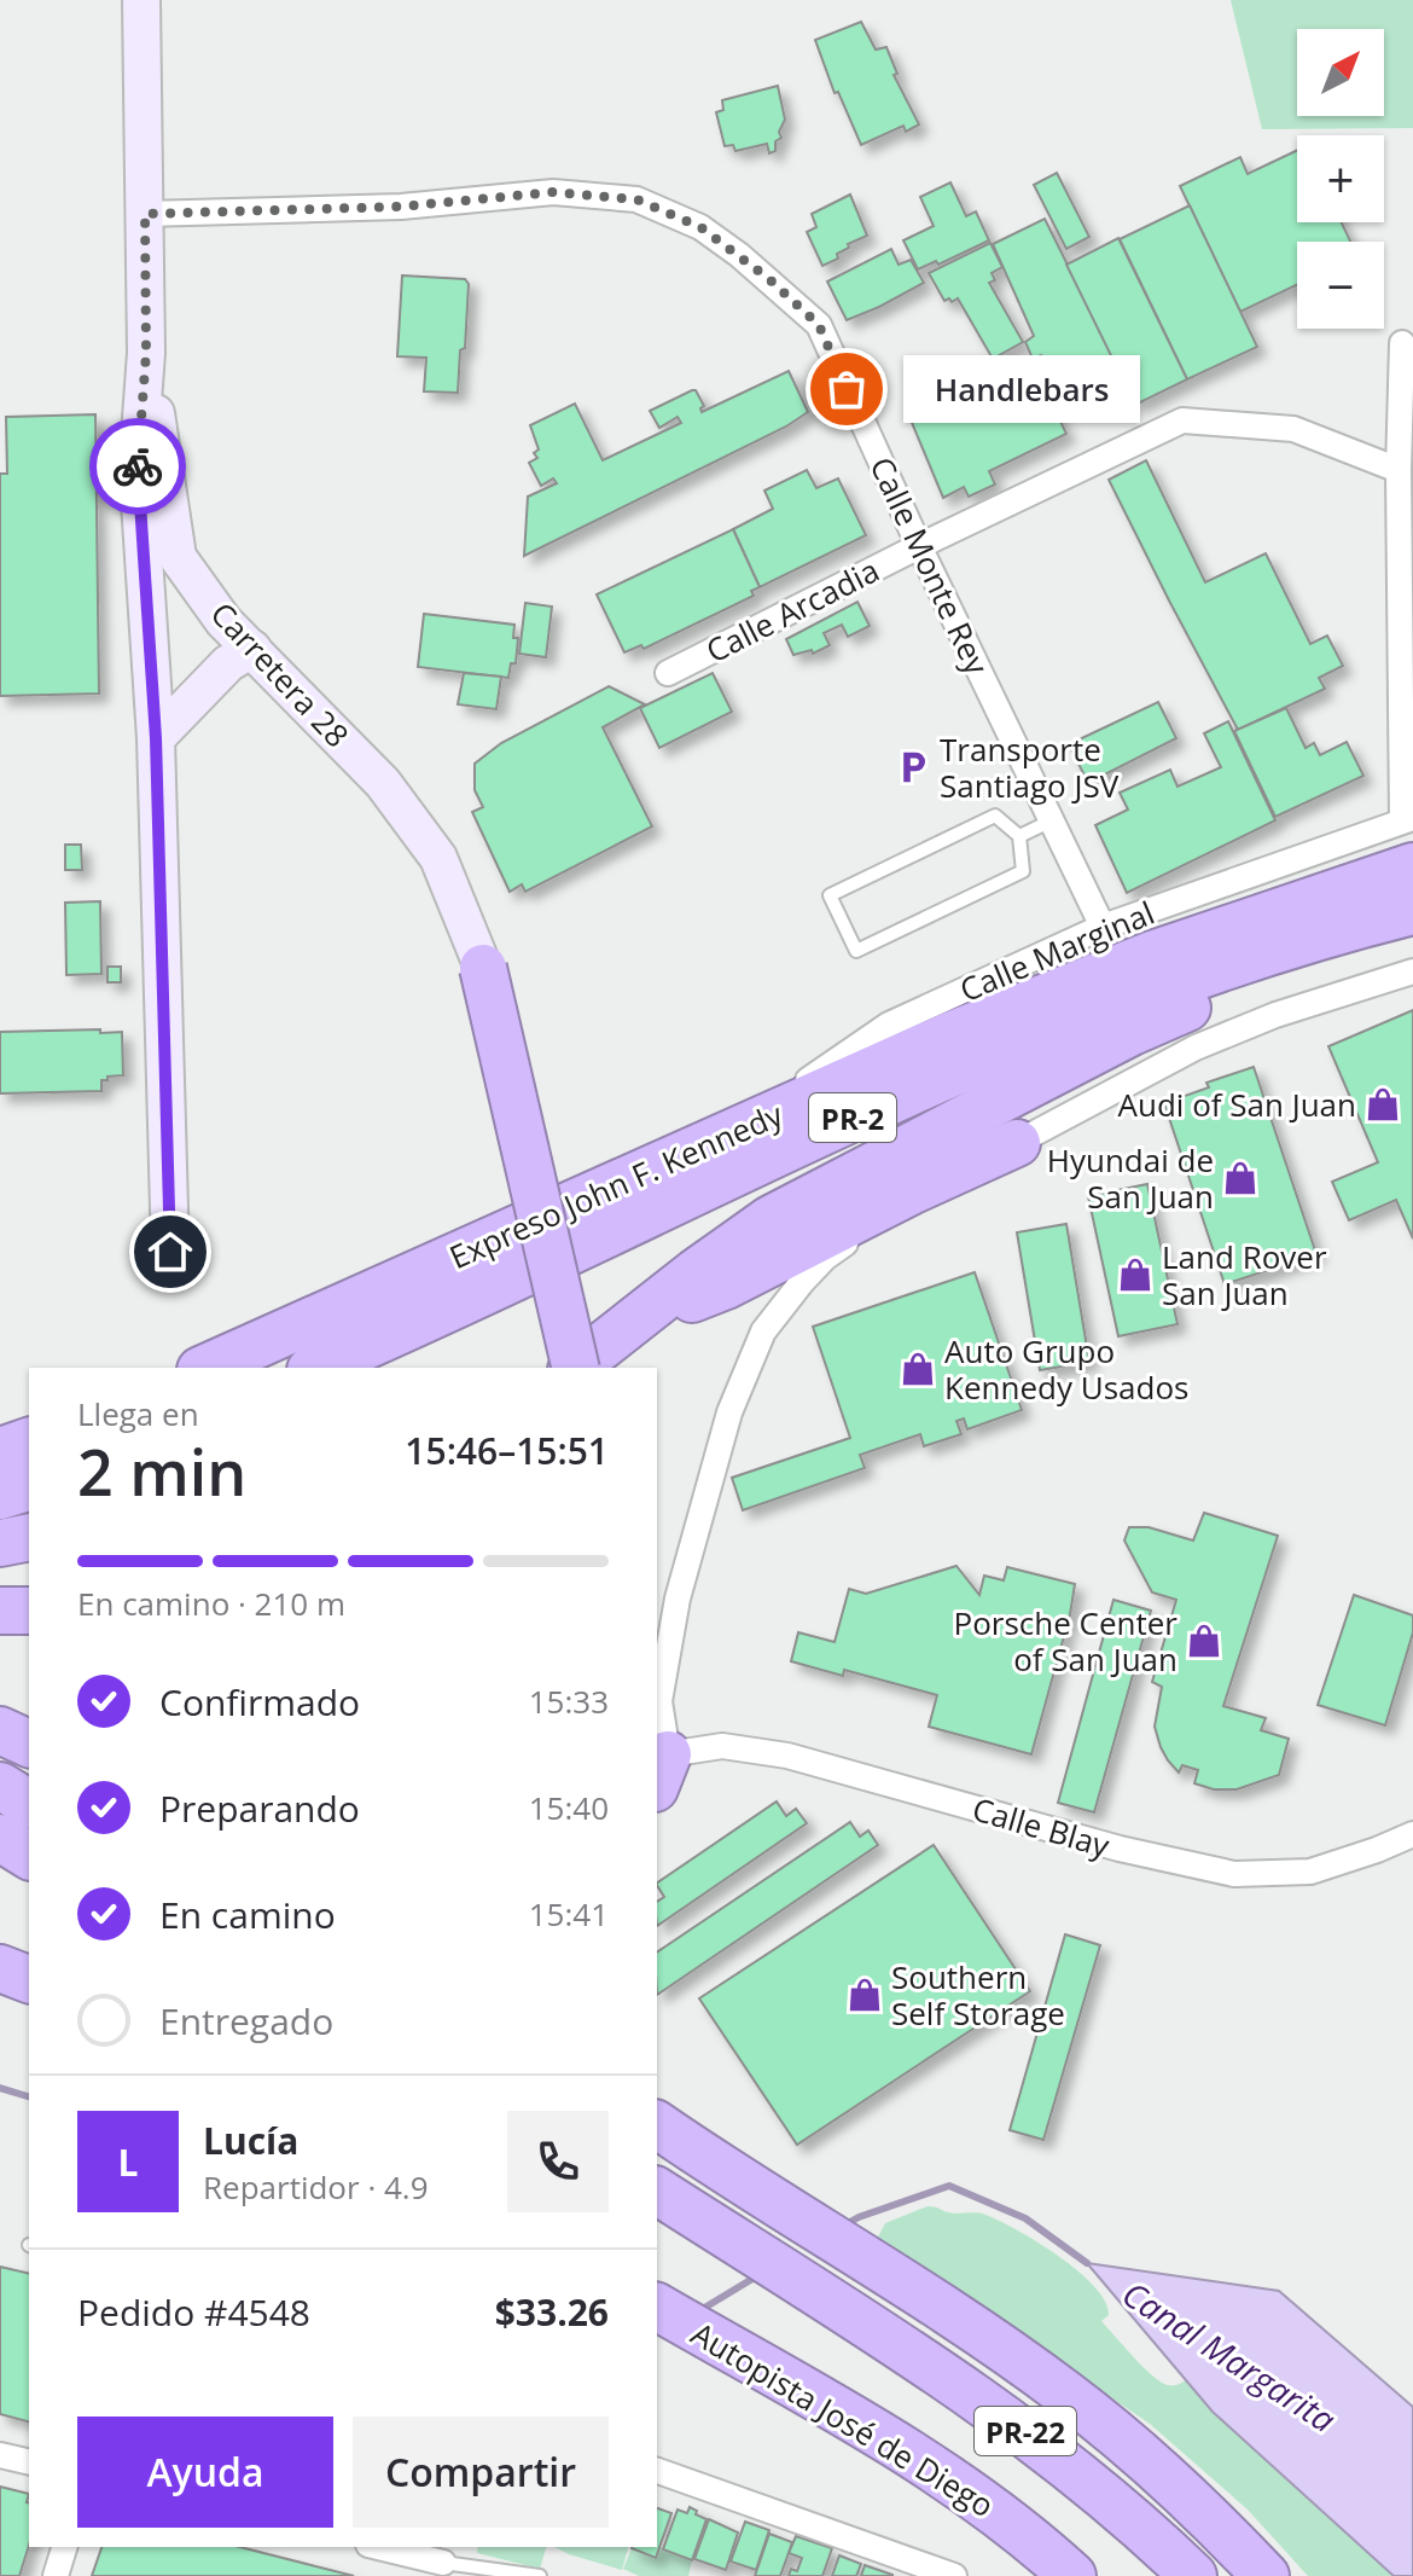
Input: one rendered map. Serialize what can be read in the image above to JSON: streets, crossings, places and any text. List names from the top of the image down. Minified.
{"streets":{"highway":["PR-2","Expreso John F. Kennedy","Autopista José de Diego","PR-22"],"street":["Calle Monte Rey","Calle Arcadia","Carretera 28","Calle Marginal","Calle Blay"]},"crossings":[["Calle Monte Rey","Calle Arcadia"],["Calle Monte Rey","Calle Marginal"],["Calle Marginal","Expreso John F. Kennedy"]],"water":["Canal Margarita"],"places":{"other":["Handlebars"],"parking":["Transporte Santiago JSV"],"shop":["Audi of San Juan","Hyundai de San Juan","Land Rover San Juan","Auto Grupo Kennedy Usados","Porsche Center of San Juan","Southern Self Storage"]},"north":"top right","page":{"map_buttons":["+","−"],"bubble":"Handlebars","heading":["2 min","Llega en","15:46–15:51"],"panel":["Lucía","Repartidor · 4.9","Pedido #4548","$33.26"],"bar":"En camino · 210 m","list":[["Confirmado","15:33"],["Preparando","15:40"],["En camino","15:41"],"Entregado"],"round":"L","buttons":["Ayuda","Compartir"]}}
